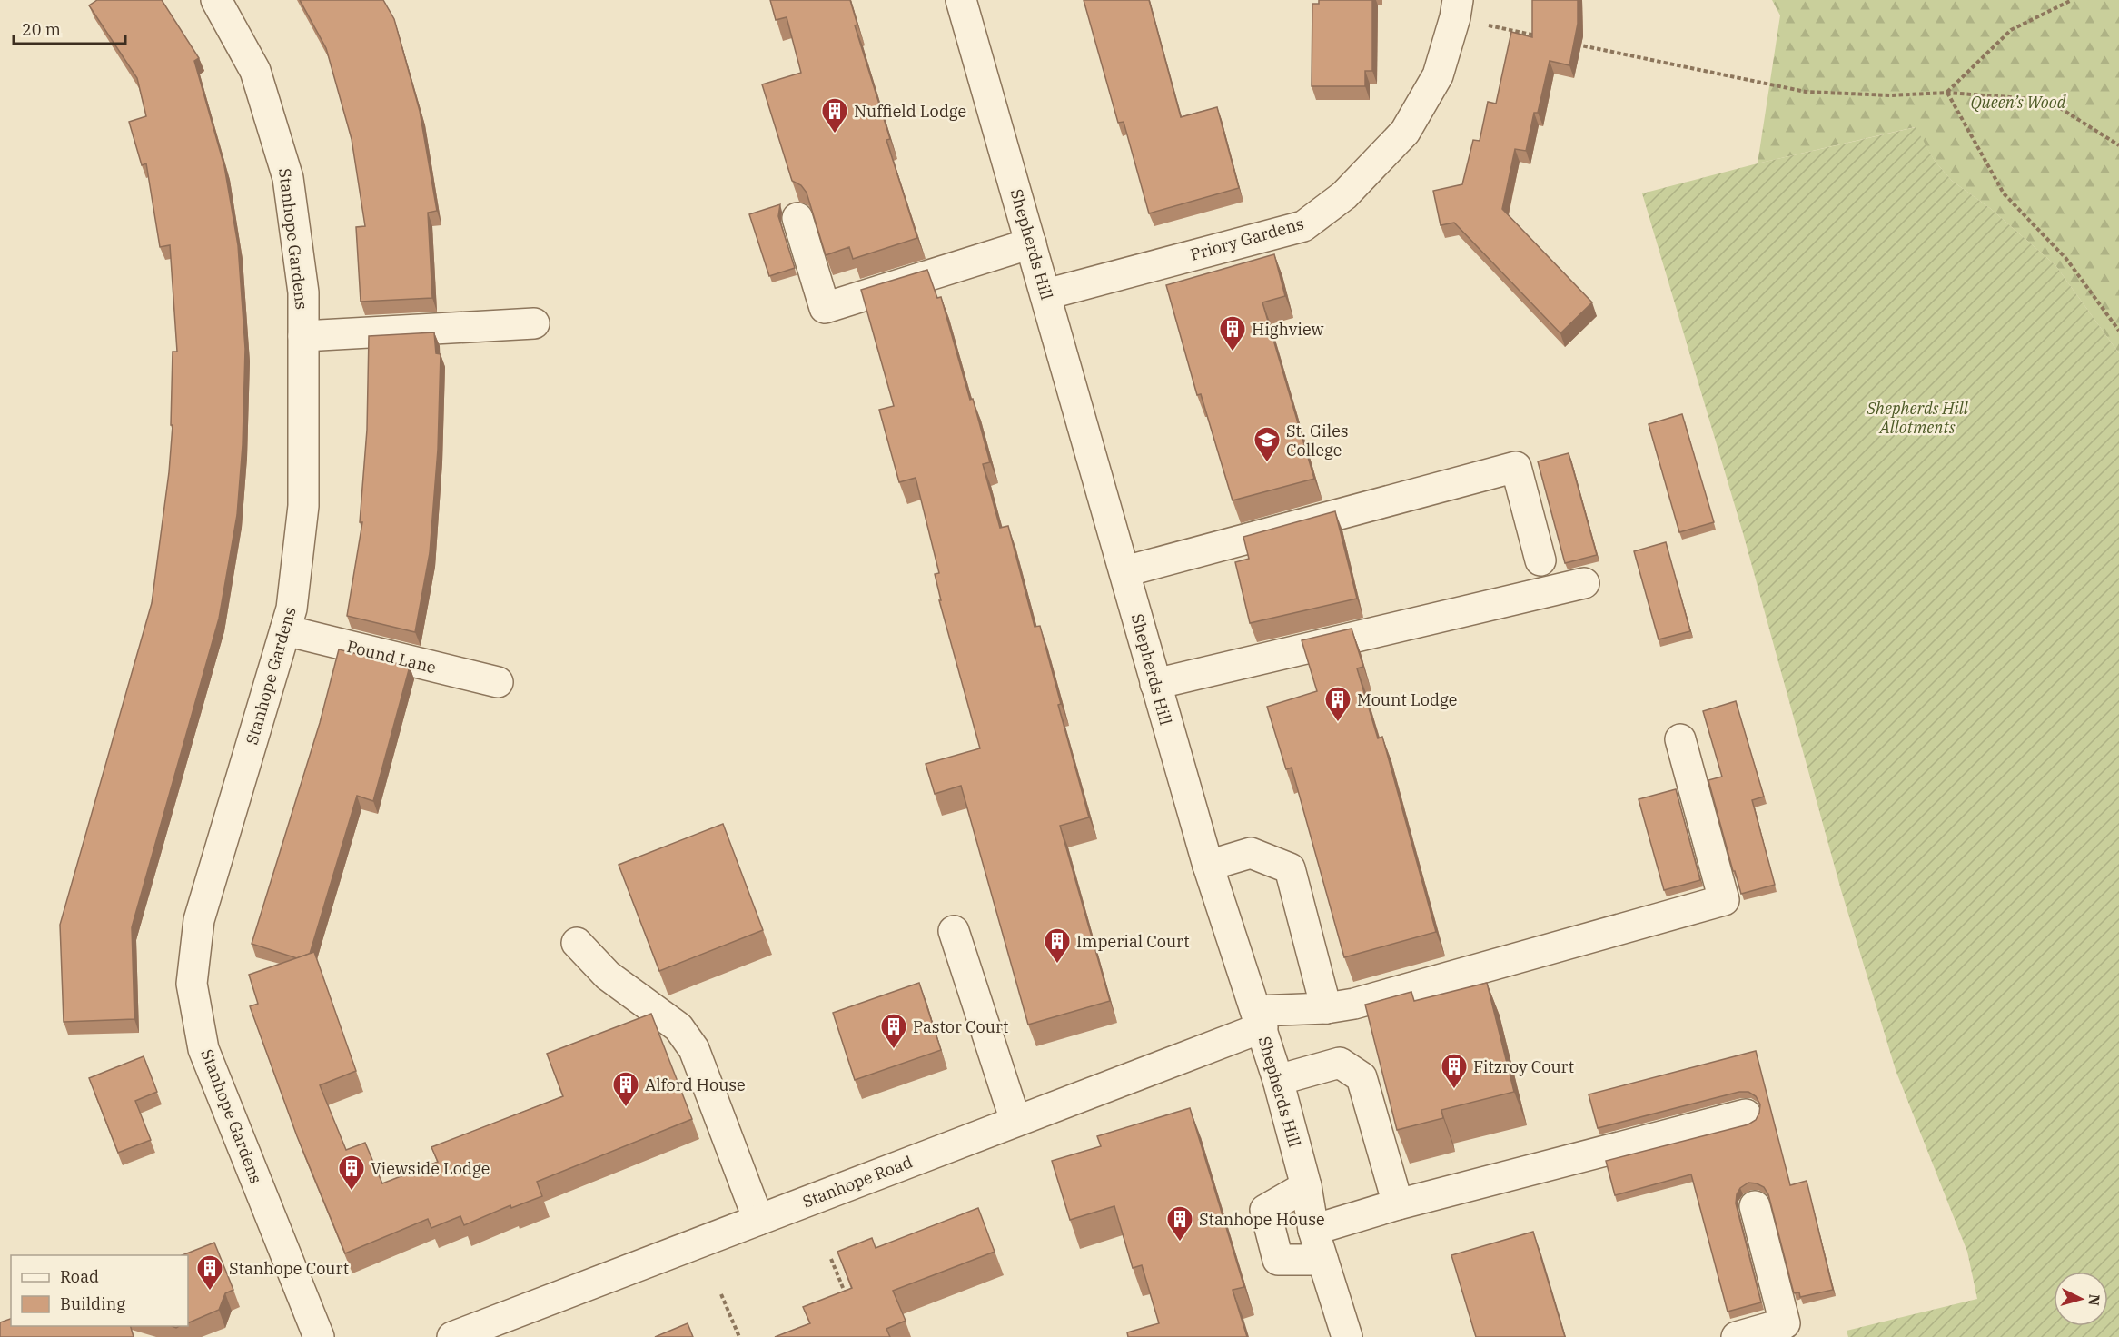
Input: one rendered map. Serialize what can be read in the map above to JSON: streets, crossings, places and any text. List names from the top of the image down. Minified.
{"streets":{"street":["Stanhope Gardens","Priory Gardens","Shepherds Hill","Pound Lane","Stanhope Road"]},"crossings":[["Stanhope Gardens","Pound Lane"],["Priory Gardens","Shepherds Hill"],["Shepherds Hill","Stanhope Road"]],"parks":["Queen’s Wood","Shepherds Hill Allotments"],"places":{"building":["Nuffield Lodge","Highview","Mount Lodge","Imperial Court","Pastor Court","Fitzroy Court","Alford House","Viewside Lodge","Stanhope House","Stanhope Court"],"school or university":["St. Giles College"]},"legend":["Road","Building"],"scale_bar":"20 m","north":"right"}
